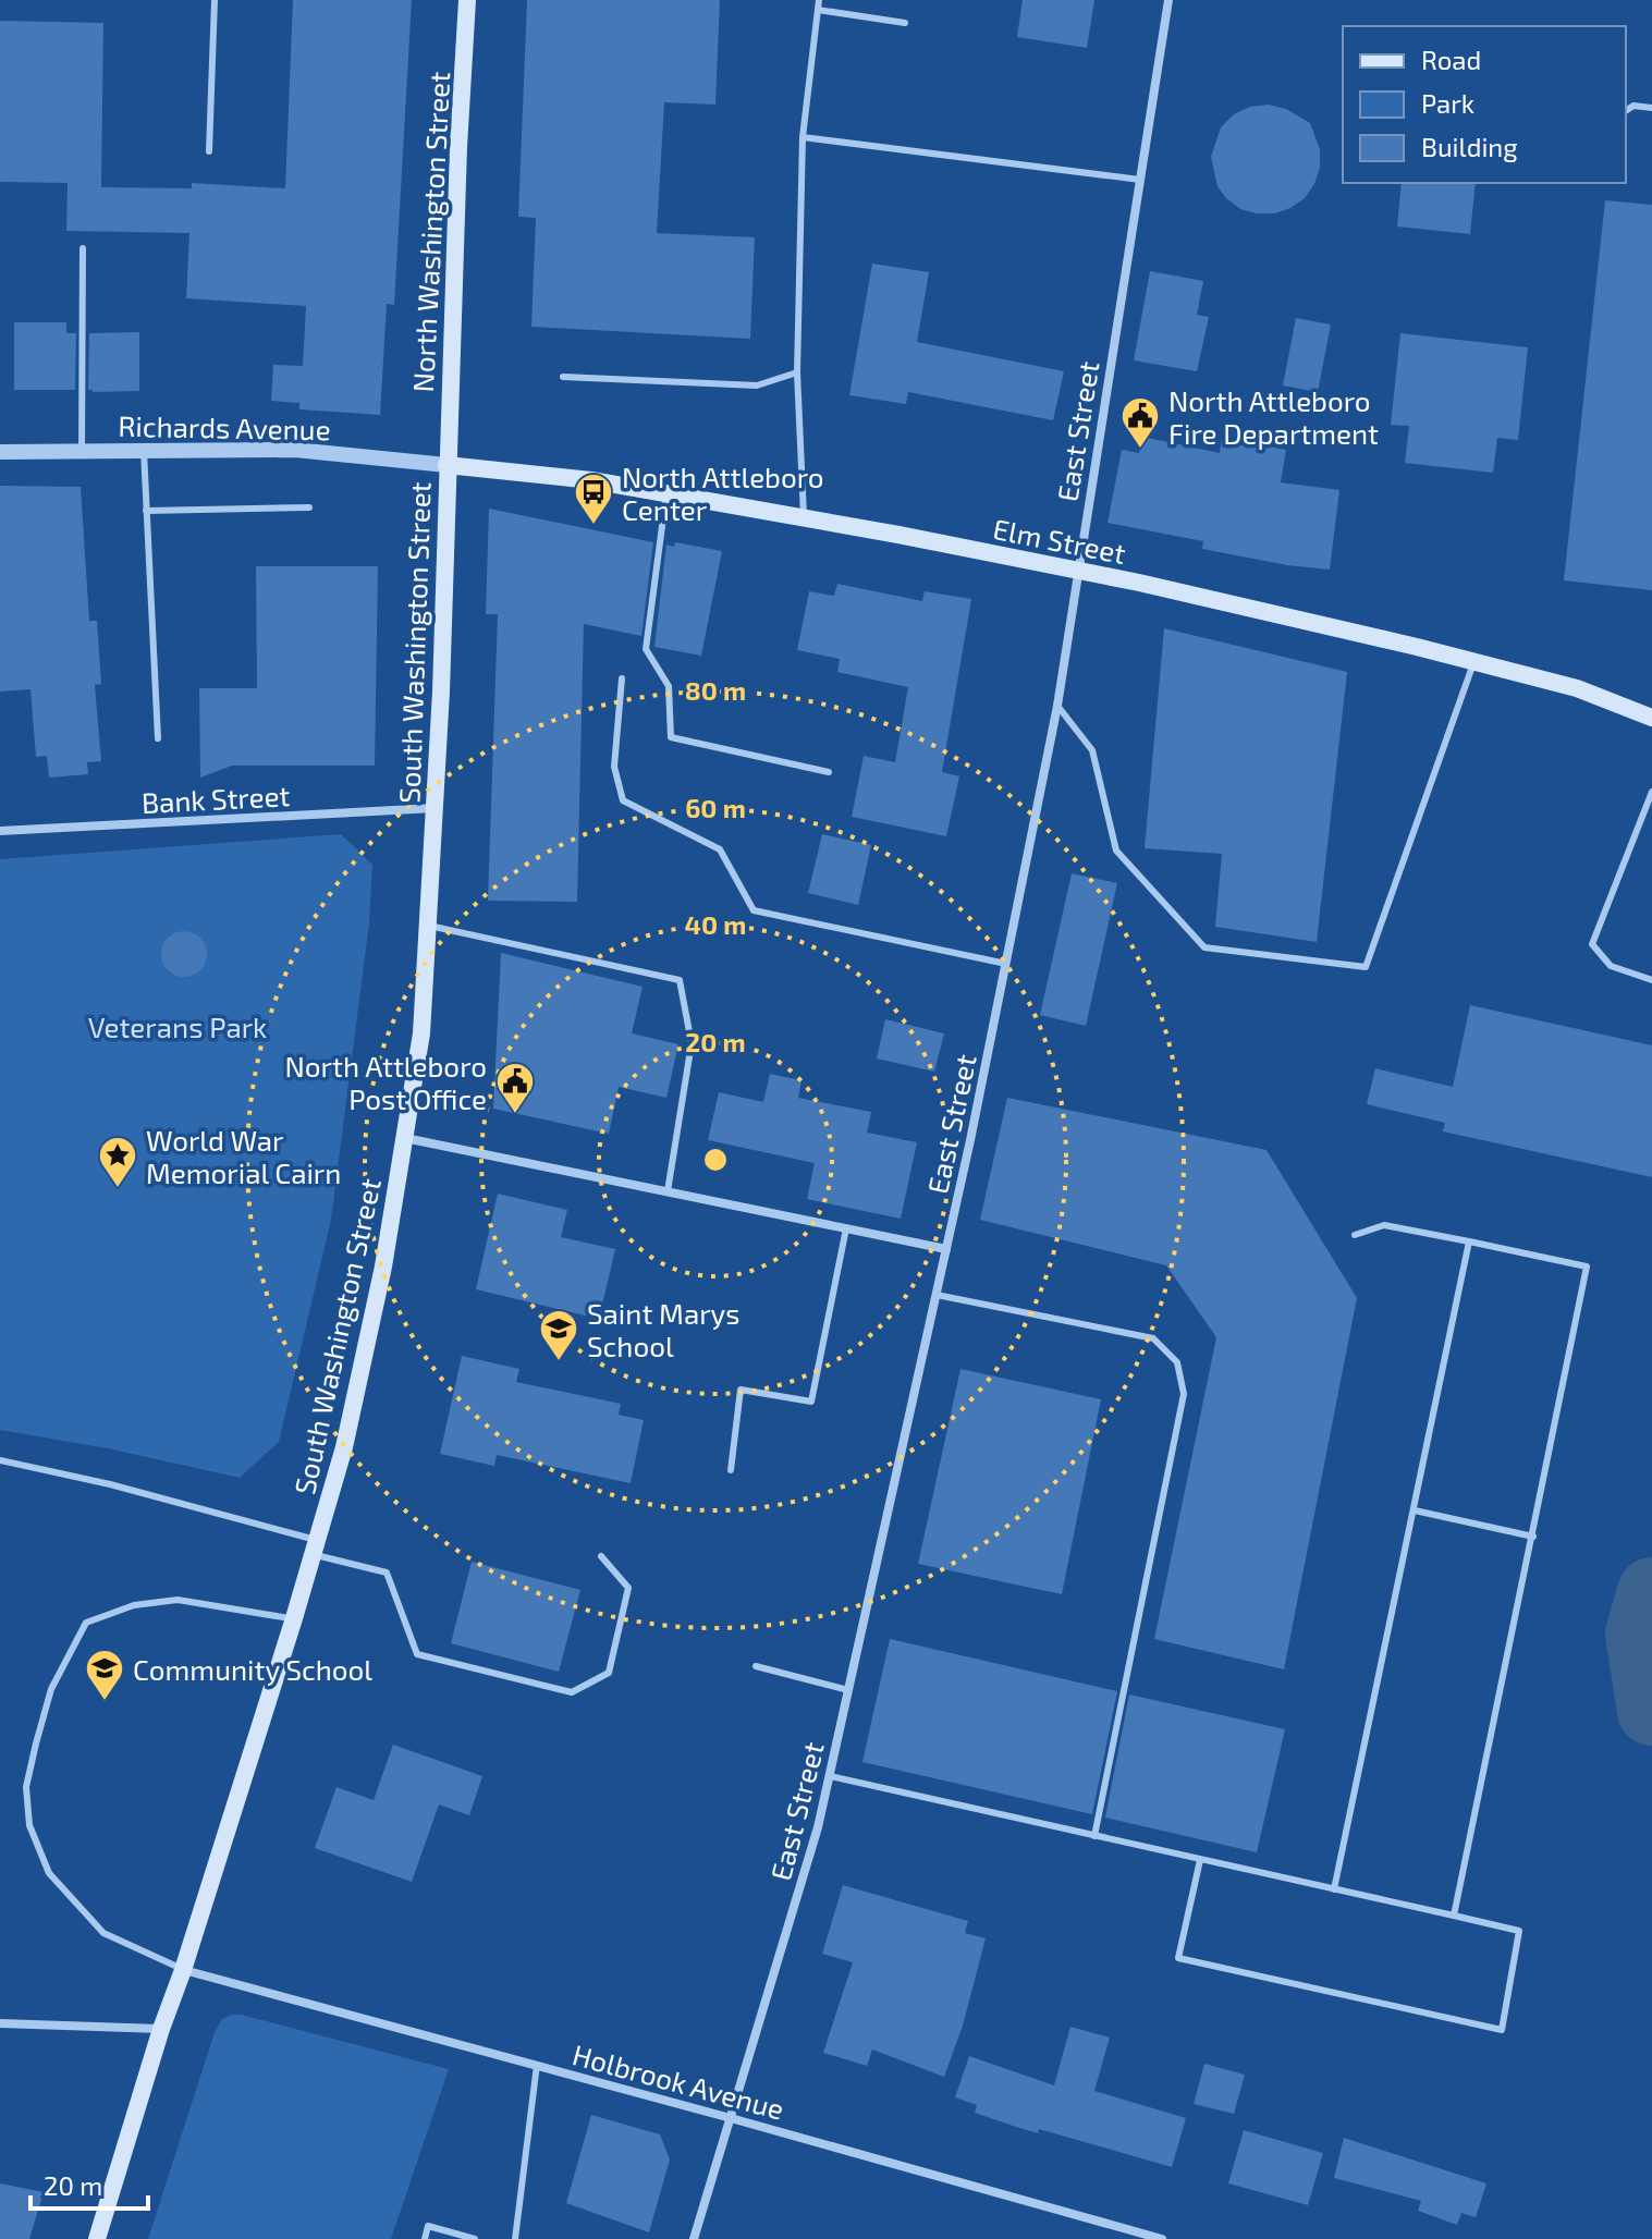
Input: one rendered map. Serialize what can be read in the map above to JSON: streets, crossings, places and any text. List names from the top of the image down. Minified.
{"streets":{"main road":["North Washington Street","Elm Street","South Washington Street"],"street":["Richards Avenue","East Street","Bank Street","Holbrook Avenue"]},"crossings":[["North Washington Street","Richards Avenue"],["North Washington Street","Elm Street"],["North Washington Street","South Washington Street"],["Richards Avenue","Elm Street"],["Richards Avenue","South Washington Street"],["East Street","Elm Street"],["East Street","Holbrook Avenue"],["Elm Street","South Washington Street"],["South Washington Street","Bank Street"],["South Washington Street","Holbrook Avenue"]],"parks":["Veterans Park"],"places":{"public building":["North Attleboro Fire Department","North Attleboro Post Office"],"bus stop":["North Attleboro Center"],"place":["World War Memorial Cairn"],"school or university":["Saint Marys School","Community School"]},"legend":["Road","Park","Building"],"scale_bar":"20 m","rings":["80 m","60 m","40 m","20 m"]}
